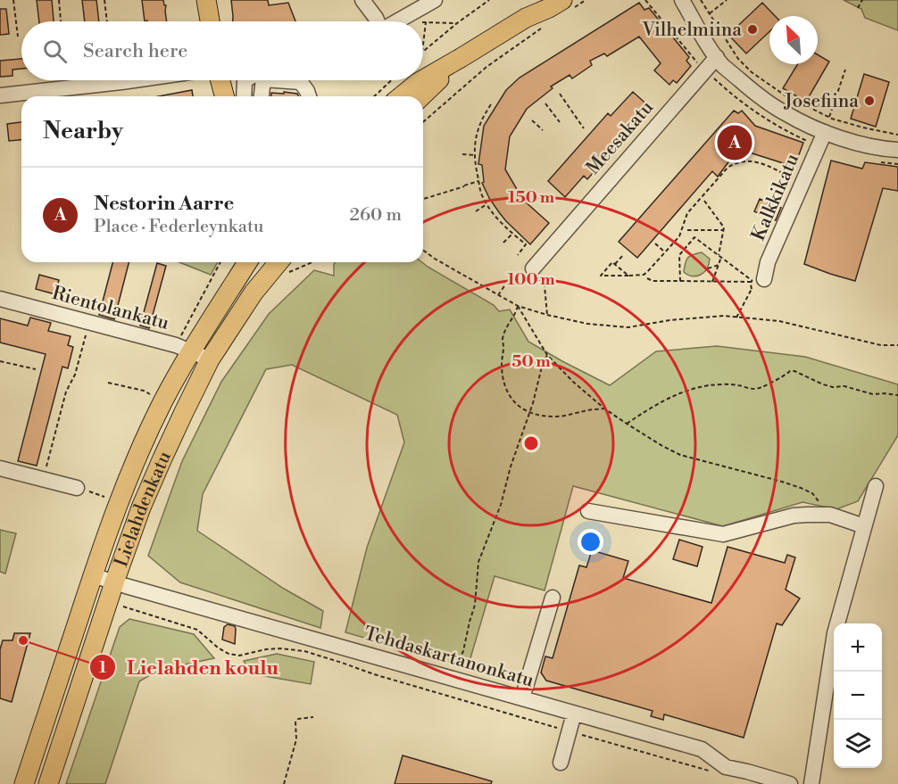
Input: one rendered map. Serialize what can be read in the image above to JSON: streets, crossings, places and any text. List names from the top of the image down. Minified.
{"streets":{"main road":["Lielahdenkatu"],"street":["Meesakatu","Kalkkikatu","Rientolankatu","Tehdaskartanonkatu"]},"crossings":[["Rientolankatu","Lielahdenkatu"],["Lielahdenkatu","Tehdaskartanonkatu"]],"places":["Vilhelmiina","Josefiina","Lielahden koulu"],"north":"top left","page":{"search":"Search here","heading":"Nearby","pins":"A","list":[{"mark":"A","name":"Nestorin Aarre","note":"Place · Federleynkatu","value":"260 m"}],"map_buttons":["+","−"]},"rings":["150 m","100 m","50 m"]}
